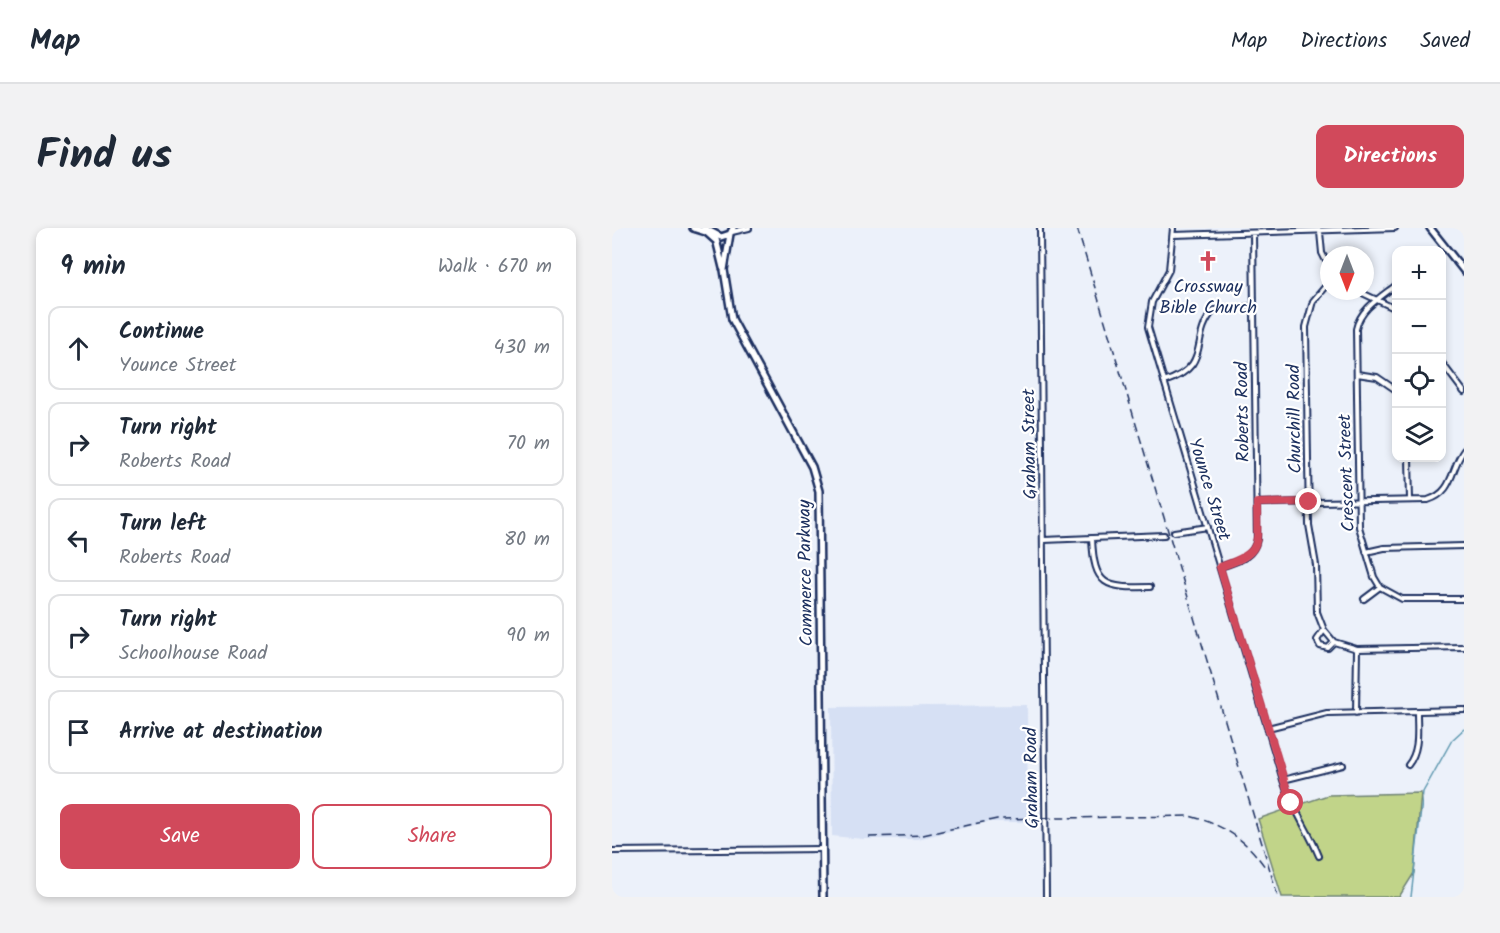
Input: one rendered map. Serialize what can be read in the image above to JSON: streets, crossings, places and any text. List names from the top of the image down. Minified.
{"streets":{"street":["Roberts Road","Churchill Road","Graham Street","Crescent Street","Younce Street","Commerce Parkway","Graham Road"]},"crossings":[["Roberts Road","Younce Street"],["Graham Street","Graham Road"]],"places":{"church":["Crossway Bible Church"]},"north":"bottom","page":{"header":"Map","nav":["Map","Directions","Saved"],"title":"Find us","buttons":["Directions",["Save","Share"]],"heading":["9 min","Walk · 670 m"],"map_buttons":["+","−"],"list":[["Continue","Younce Street","430 m"],["Turn right","Roberts Road","70 m"],["Turn left","Roberts Road","80 m"],["Turn right","Schoolhouse Road","90 m"],"Arrive at destination"]}}
